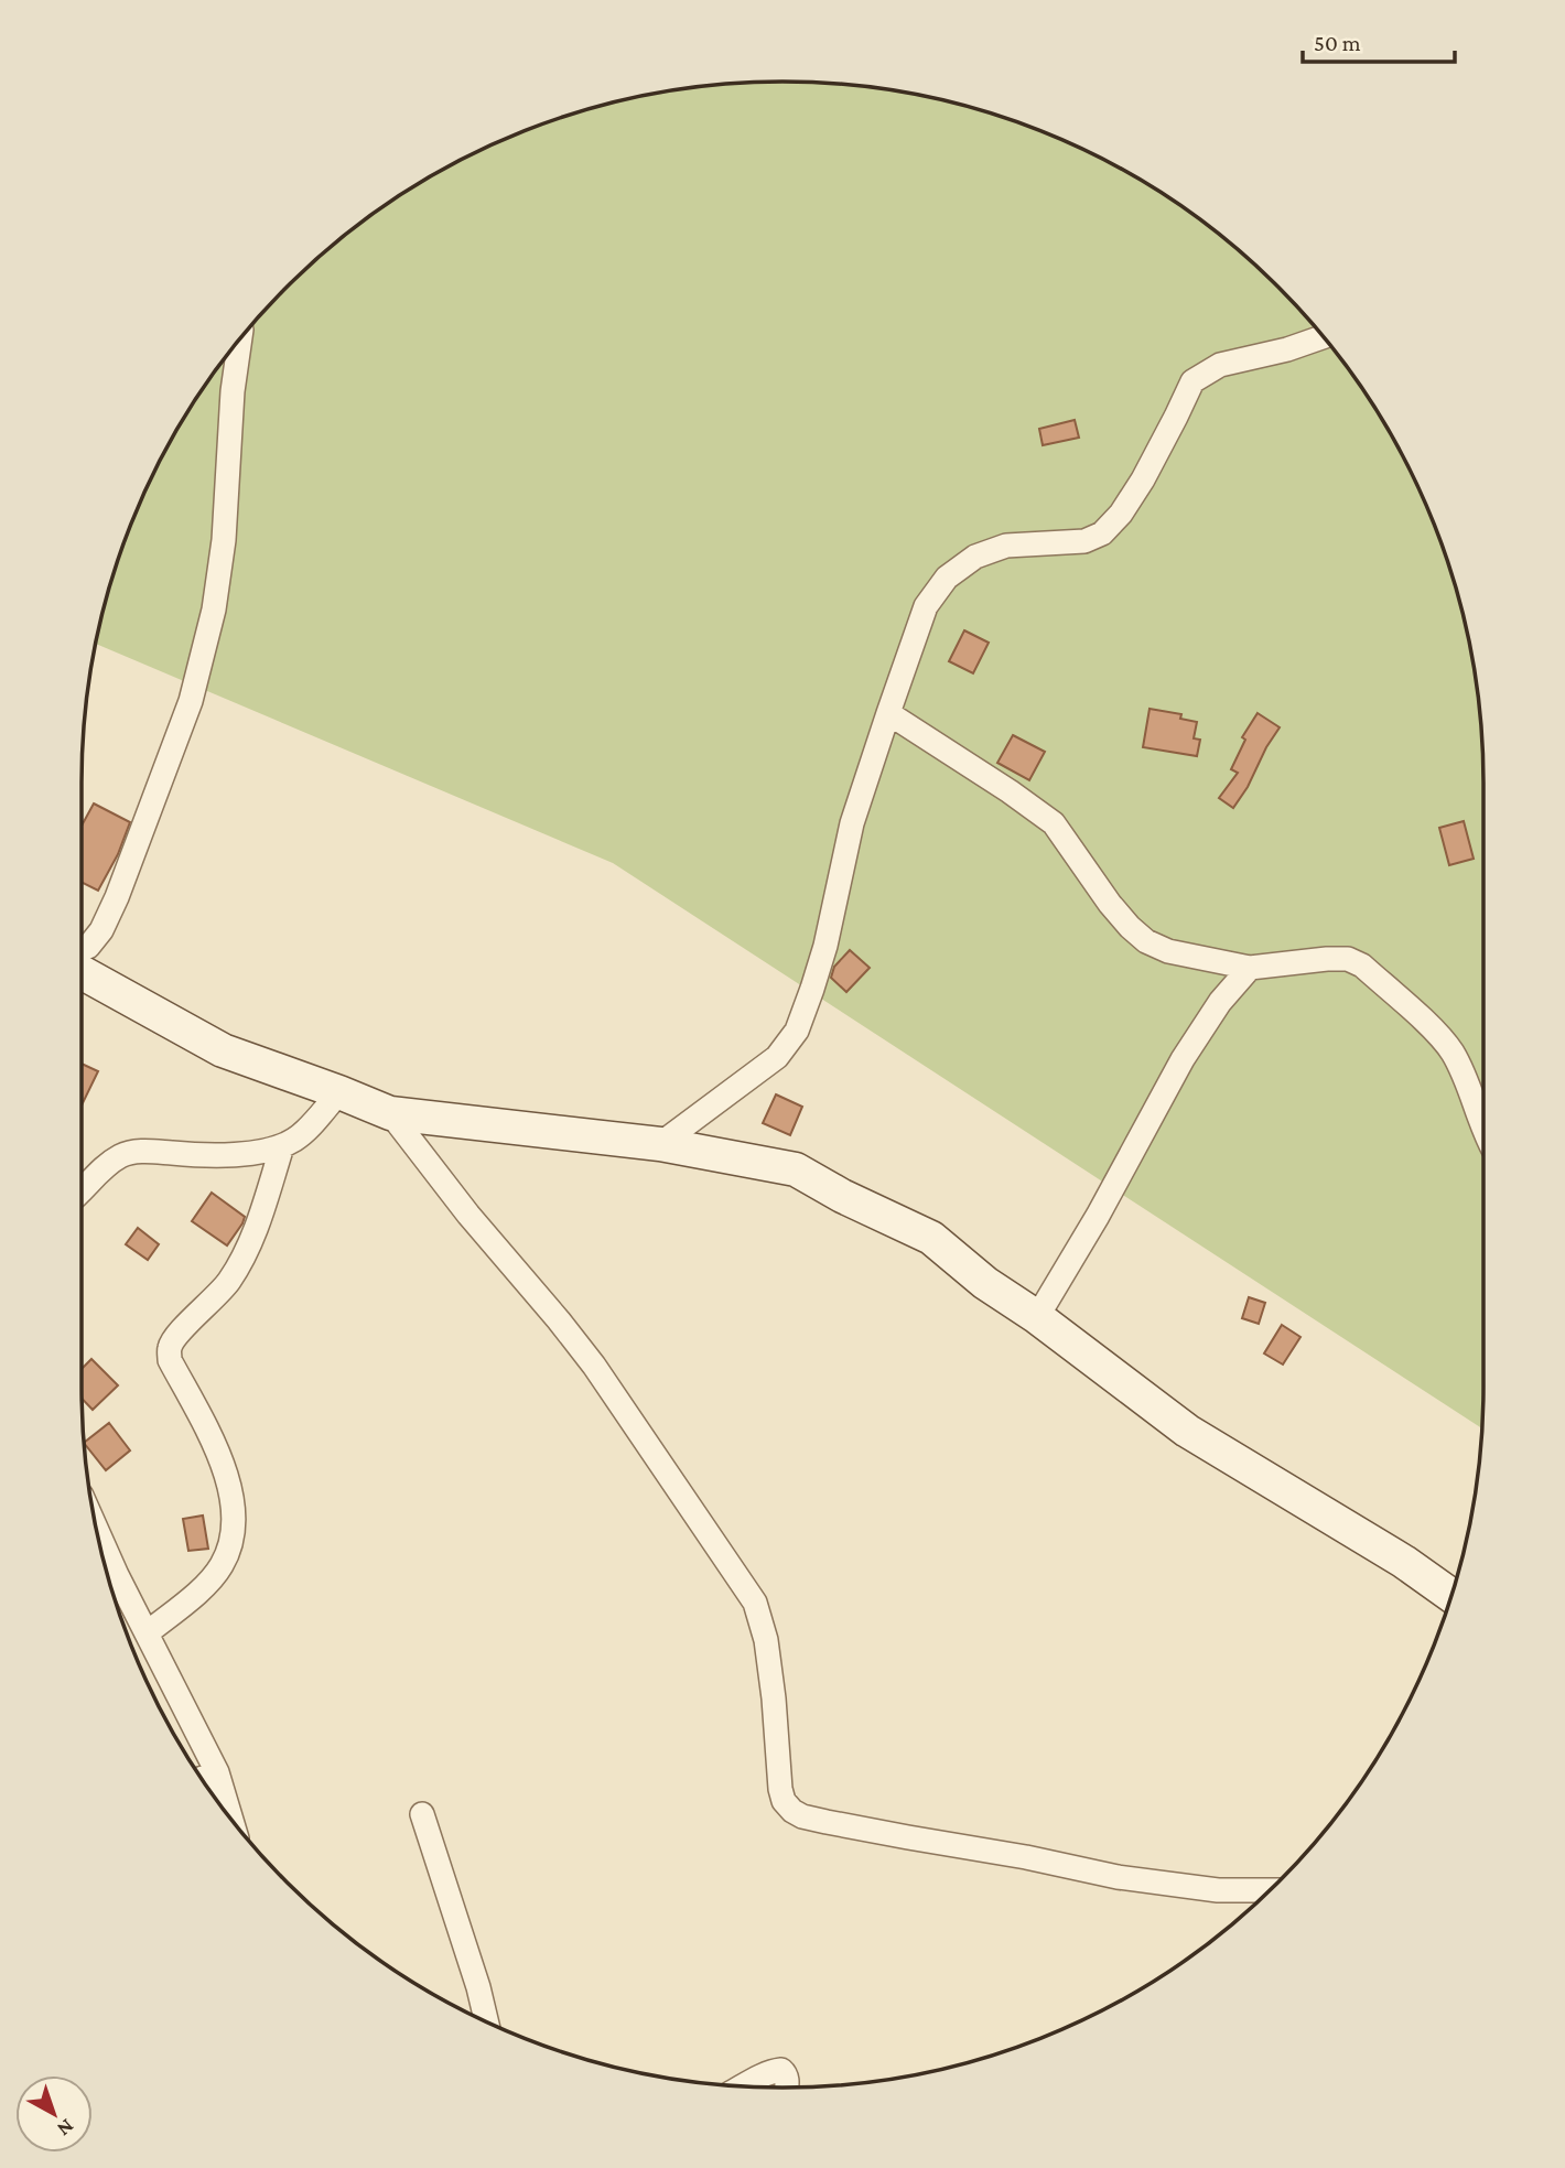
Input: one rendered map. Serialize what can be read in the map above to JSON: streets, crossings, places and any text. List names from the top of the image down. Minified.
{"scale_bar":"50 m","north":"bottom right"}
